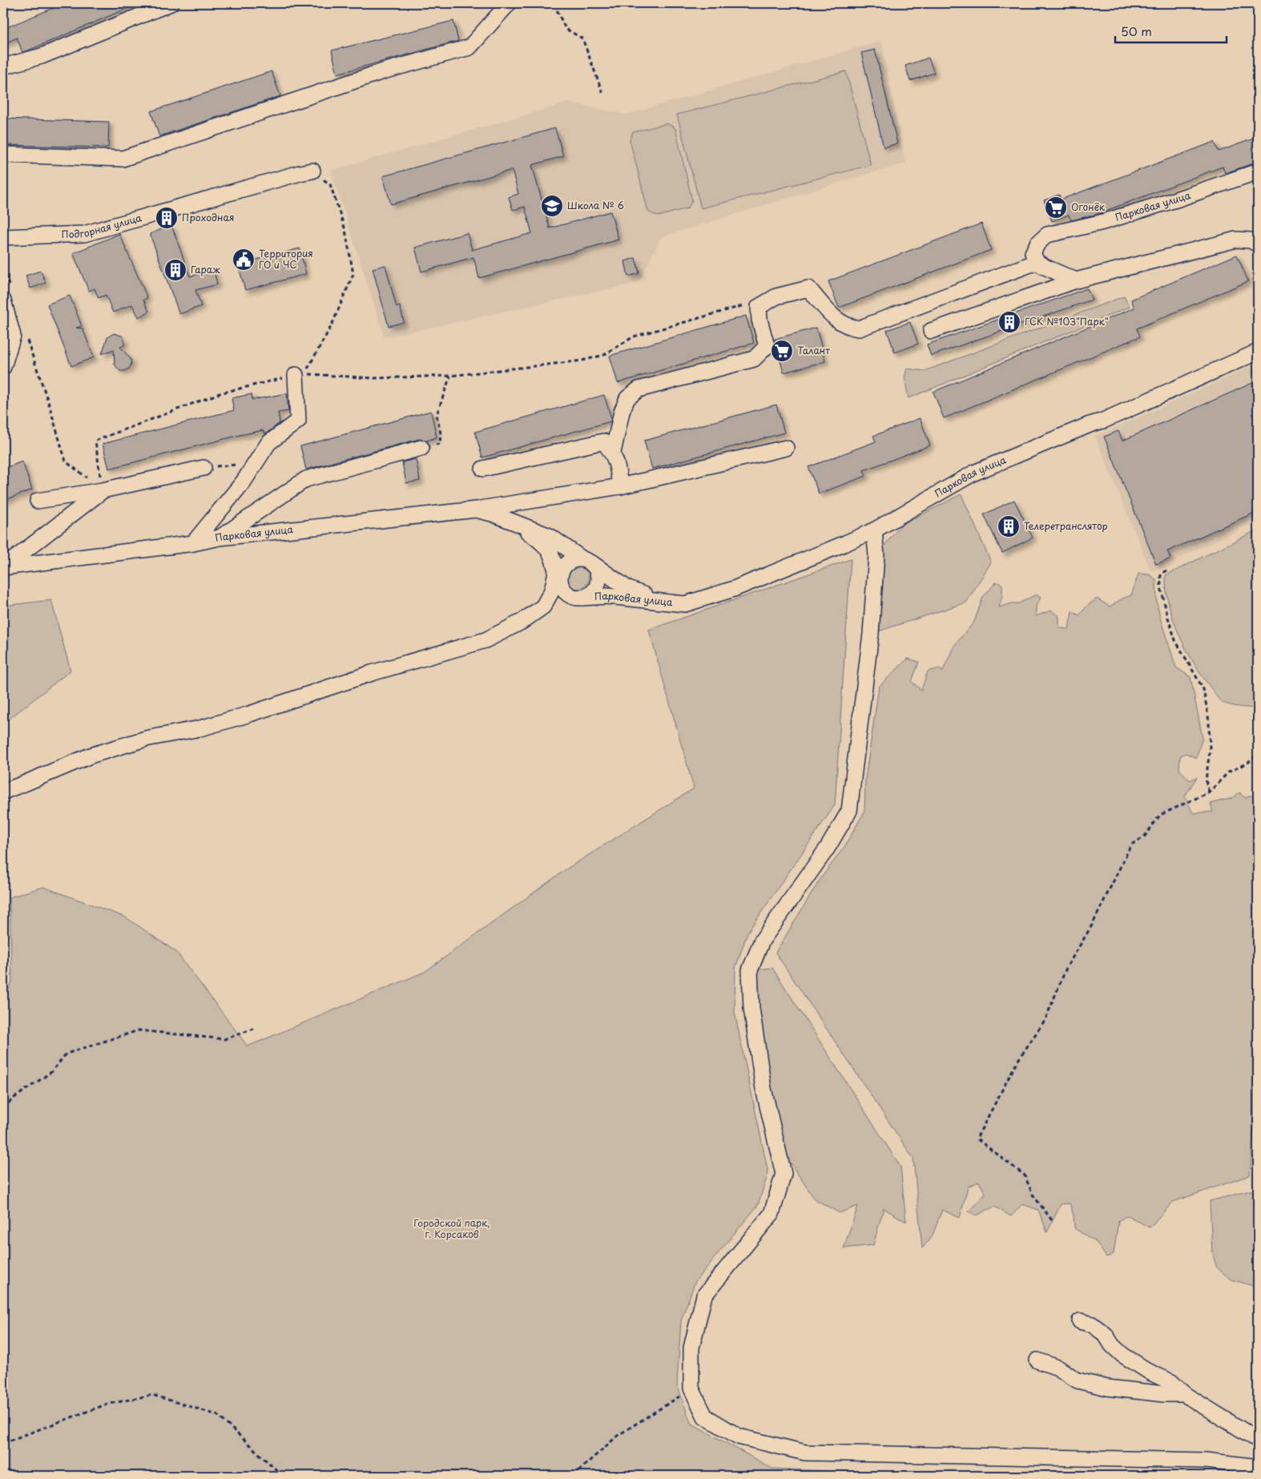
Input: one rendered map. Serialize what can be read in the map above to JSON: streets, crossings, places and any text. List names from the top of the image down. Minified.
{"streets":{"street":["Парковая улица","Подгорная улица"]},"parks":["Городской парк, г. Корсаков"],"places":{"school or university":["Школа № 6"],"supermarket":["Огонёк","Талант"],"building":["Проходная","Гараж","ГСК №103\"Парк\"","Телеретранслятор"],"public building":["Территория ГО и ЧС"]},"scale_bar":"50 m"}
